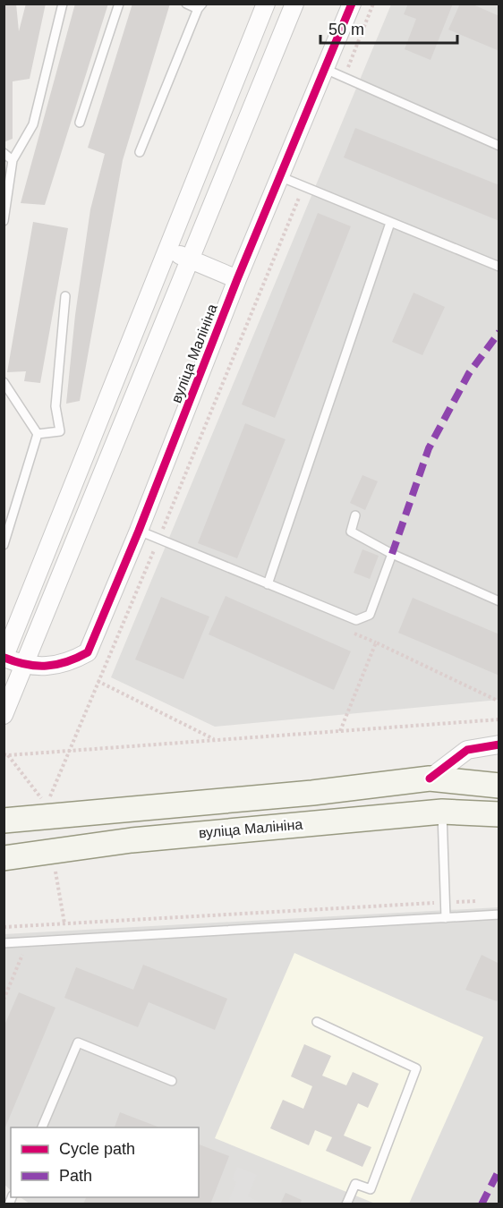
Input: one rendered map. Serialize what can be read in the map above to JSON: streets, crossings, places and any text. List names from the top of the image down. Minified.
{"streets":{"main road":["вуліца Малініна"]},"legend":["Cycle path","Path"],"scale_bar":"50 m"}
